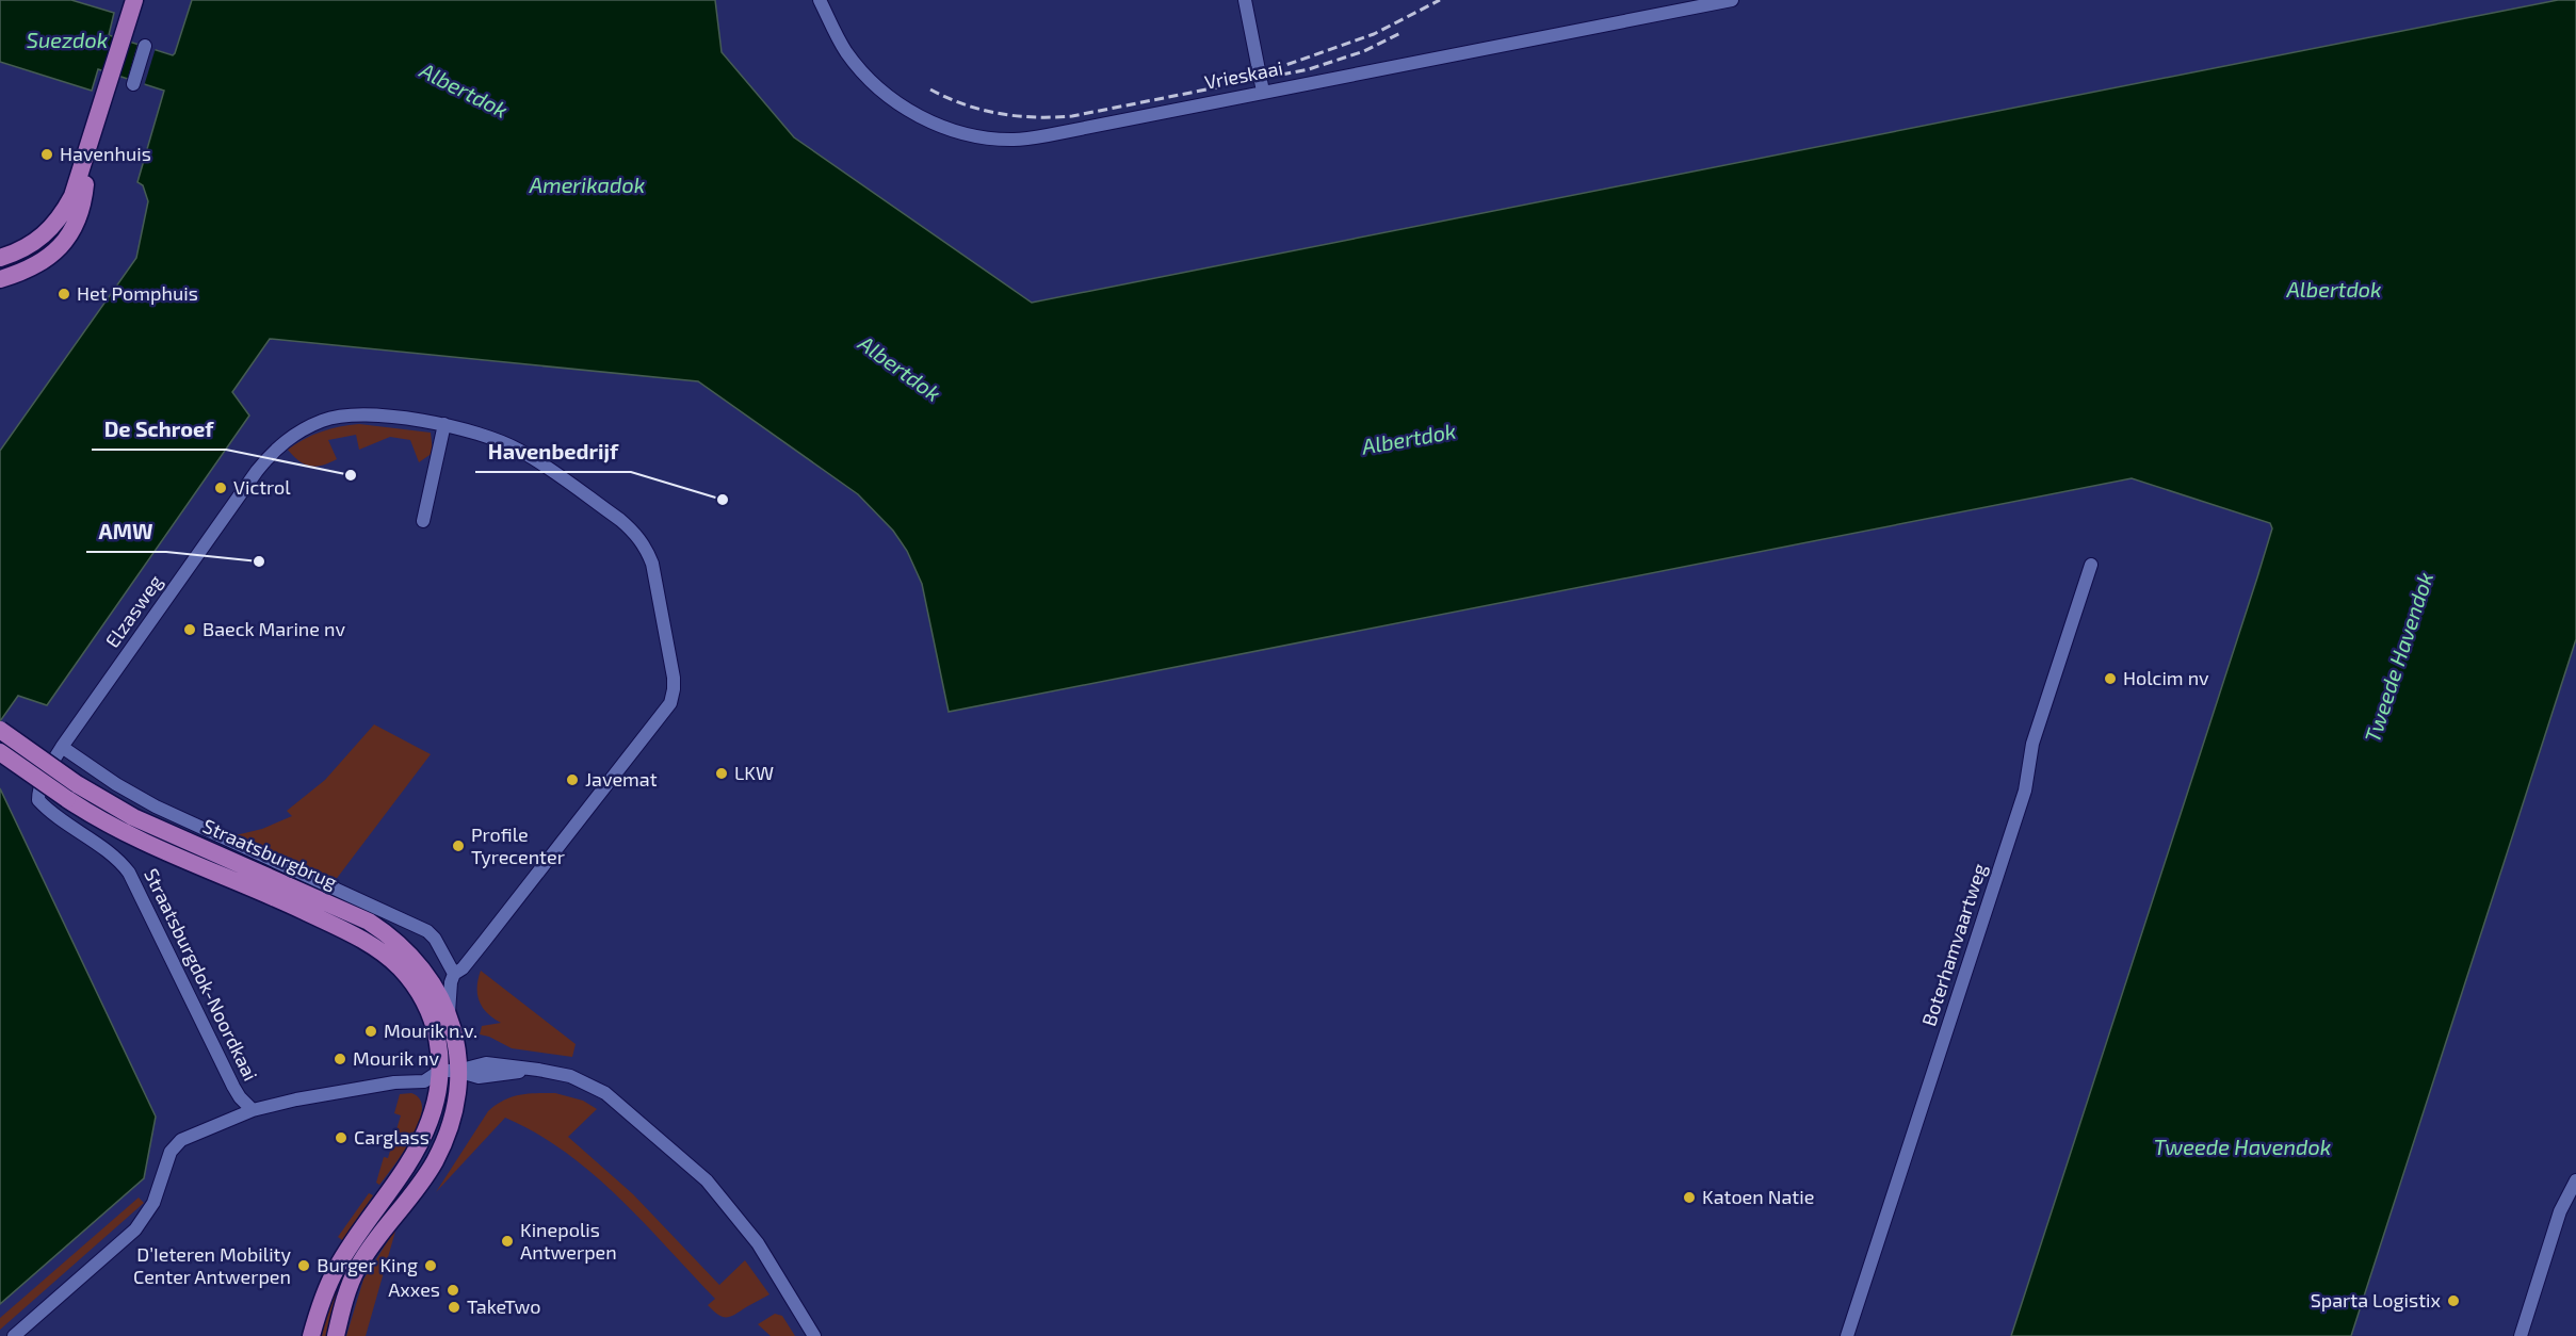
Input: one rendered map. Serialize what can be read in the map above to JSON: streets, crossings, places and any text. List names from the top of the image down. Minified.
{"streets":{"main road":["Straatsburgbrug"],"street":["Vrieskaai","Elzasweg","Boterhamvaartweg","Straatsburgdok-Noordkaai"]},"crossings":[["Elzasweg","Straatsburgdok-Noordkaai"],["Straatsburgbrug","Straatsburgdok-Noordkaai"]],"water":["Suezdok","Albertdok","Amerikadok","Tweede Havendok"],"places":["Havenhuis","Het Pomphuis","De Schroef","Victrol","Havenbedrijf","AMW","Baeck Marine nv","Holcim nv","LKW","Javemat","Profile Tyrecenter","Mourik n.v.","Mourik nv","Carglass","Katoen Natie","Kinepolis Antwerpen","D’Ieteren Mobility Center Antwerpen","Burger King","Axxes","Sparta Logistix","TakeTwo"]}
